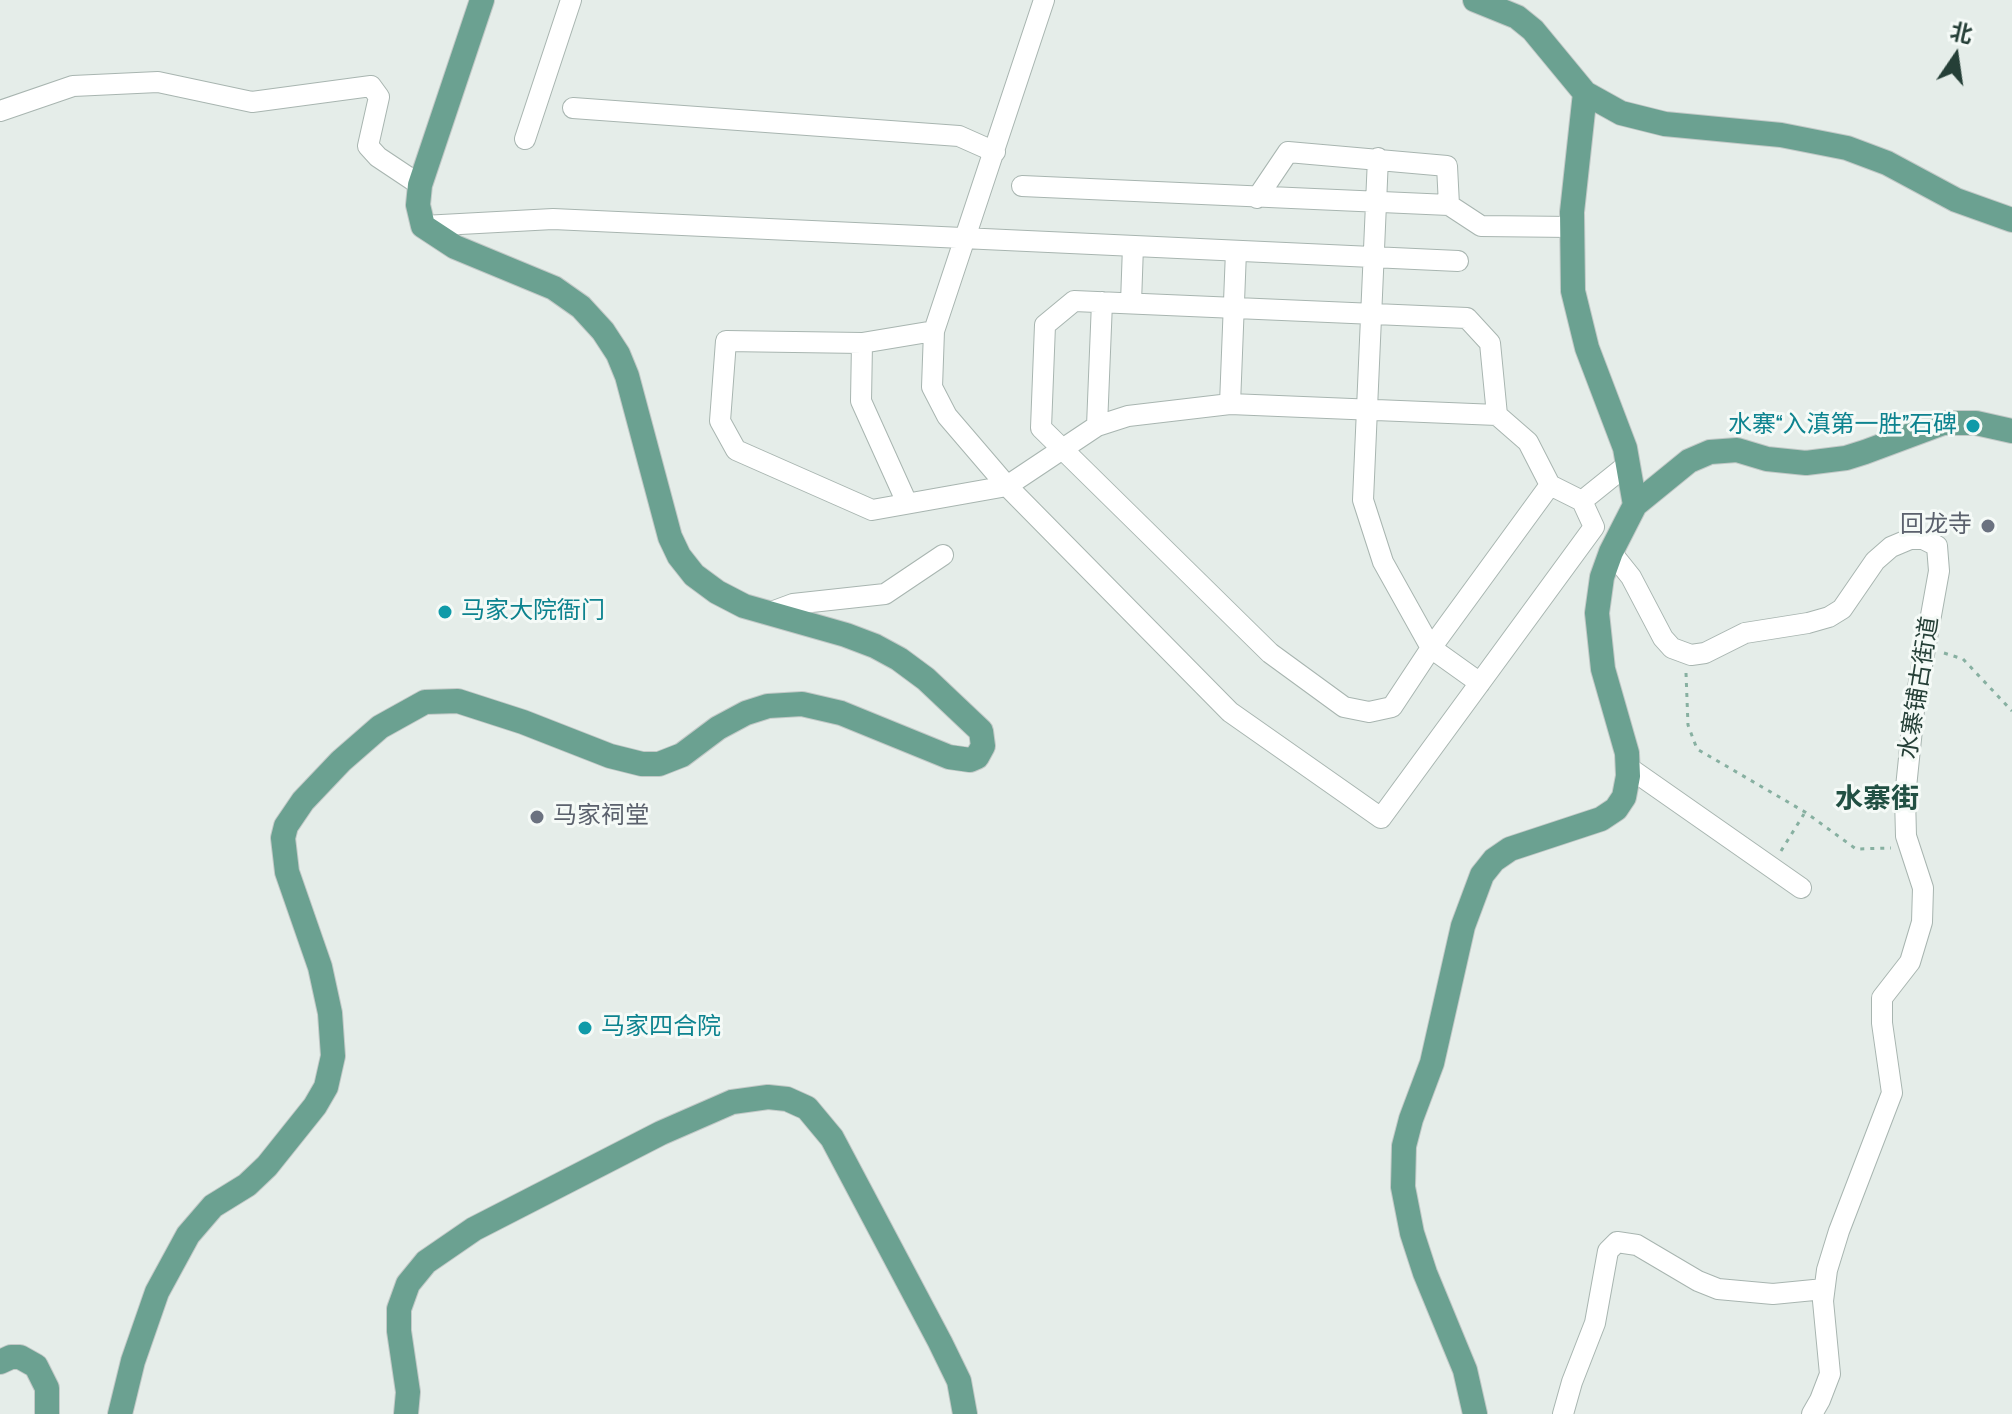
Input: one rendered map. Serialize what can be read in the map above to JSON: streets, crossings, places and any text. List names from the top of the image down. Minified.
{"streets":{"street":["水寨铺古街道"]},"districts":["水寨街"],"places":["水寨“入滇第一胜”石碑","回龙寺","马家大院衙门","马家祠堂","马家四合院"],"north":"top"}
